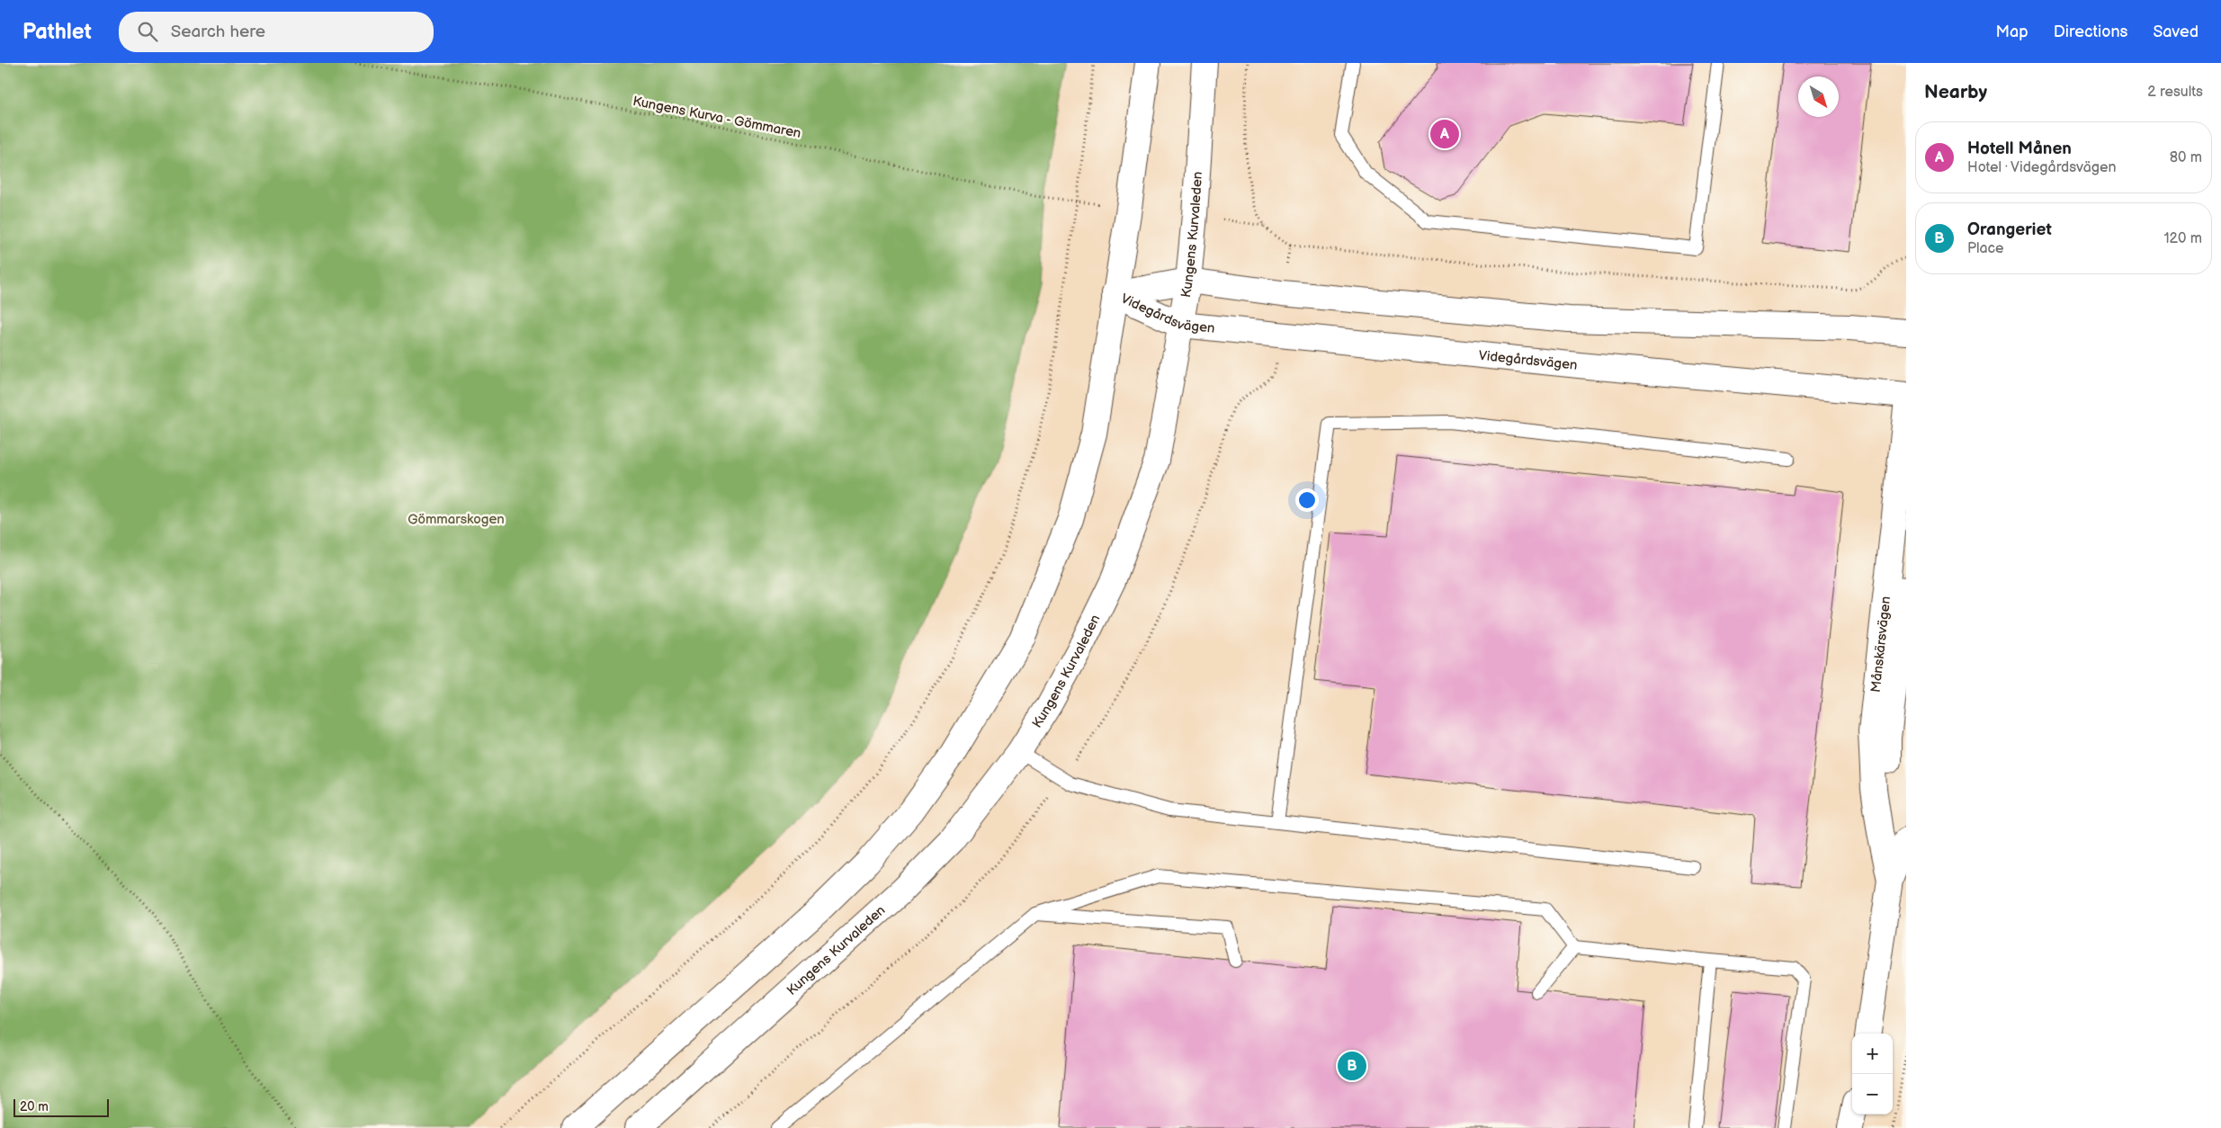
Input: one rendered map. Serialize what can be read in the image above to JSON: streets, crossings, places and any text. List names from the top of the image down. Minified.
{"streets":{"street":["Kungens Kurvaleden","Videgårdsvägen","Månskärsvägen"],"path":["Kungens Kurva - Gömmaren"]},"crossings":[["Kungens Kurvaleden","Videgårdsvägen"]],"parks":["Gömmarskogen"],"scale_bar":"20 m","north":"bottom right","page":{"header":"Pathlet","search":"Search here","nav":["Map","Directions","Saved"],"heading":["Nearby","2 results"],"pins":["A","B"],"list":[{"mark":"A","name":"Hotell Månen","note":"Hotel · Videgårdsvägen","value":"80 m"},{"mark":"B","name":"Orangeriet","note":"Place","value":"120 m"}],"map_buttons":["+","−"],"scale":"20 m"}}
